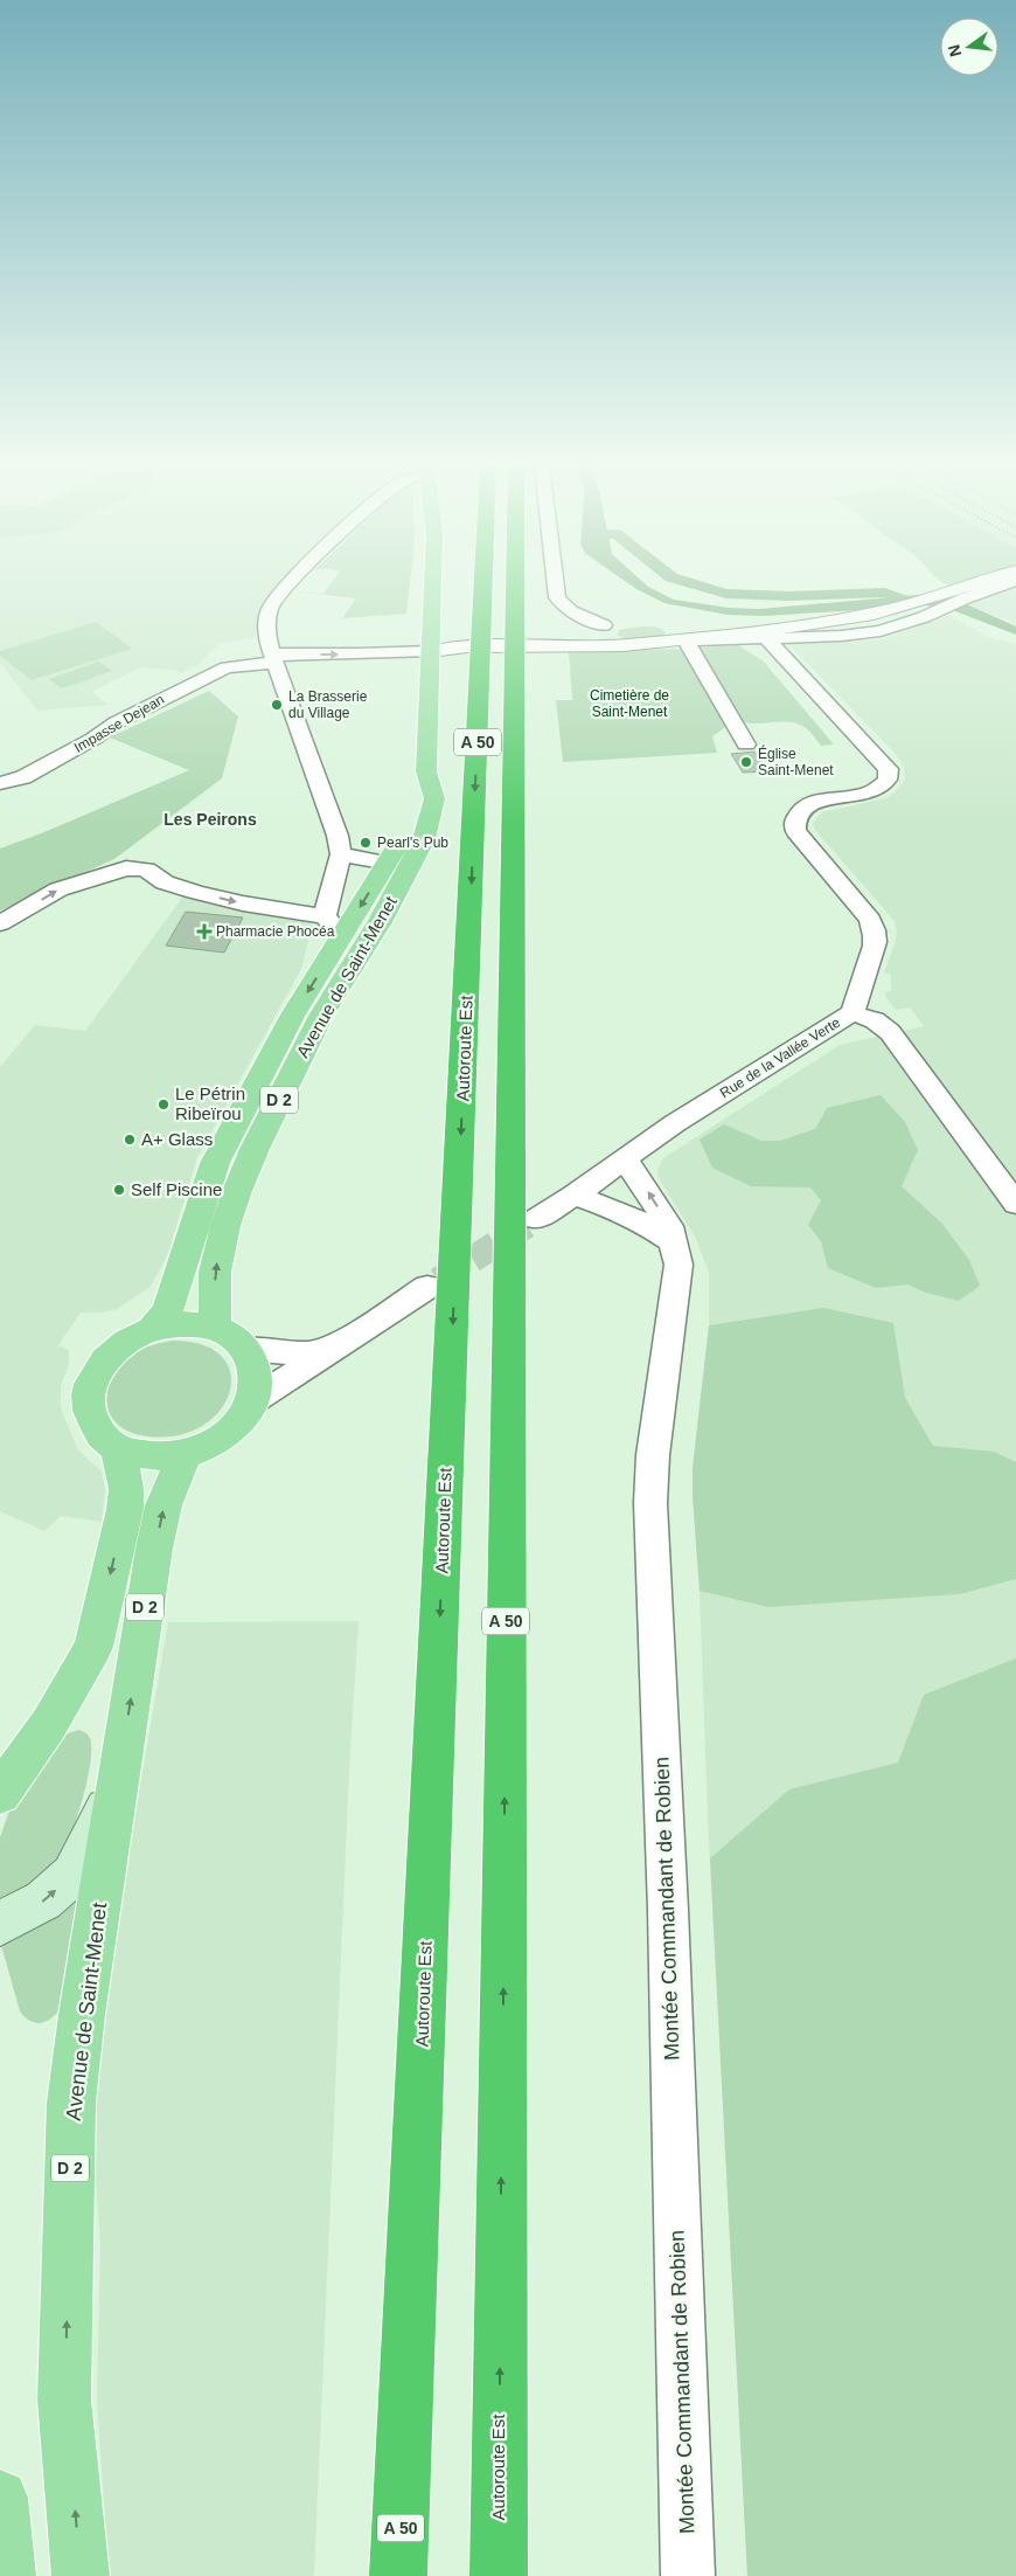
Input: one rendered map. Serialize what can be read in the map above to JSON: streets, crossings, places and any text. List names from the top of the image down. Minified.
{"streets":{"highway":["A 50","Autoroute Est"],"main road":["Avenue de Saint-Menet","D 2"],"street":["Impasse Dejean","Rue de la Vallée Verte","Montée Commandant de Robien"]},"crossings":[["Impasse Dejean","D 2"],["Avenue de Saint-Menet","D 2"],["Rue de la Vallée Verte","Montée Commandant de Robien"]],"districts":["Les Peirons"],"parks":["Cimetière de Saint-Menet"],"places":{"other":["La Brasserie du Village","Église Saint-Menet","Pearl's Pub","Le Pétrin Ribeïrou","A+ Glass","Self Piscine"],"health":["Pharmacie Phocéa"]},"north":"left"}
